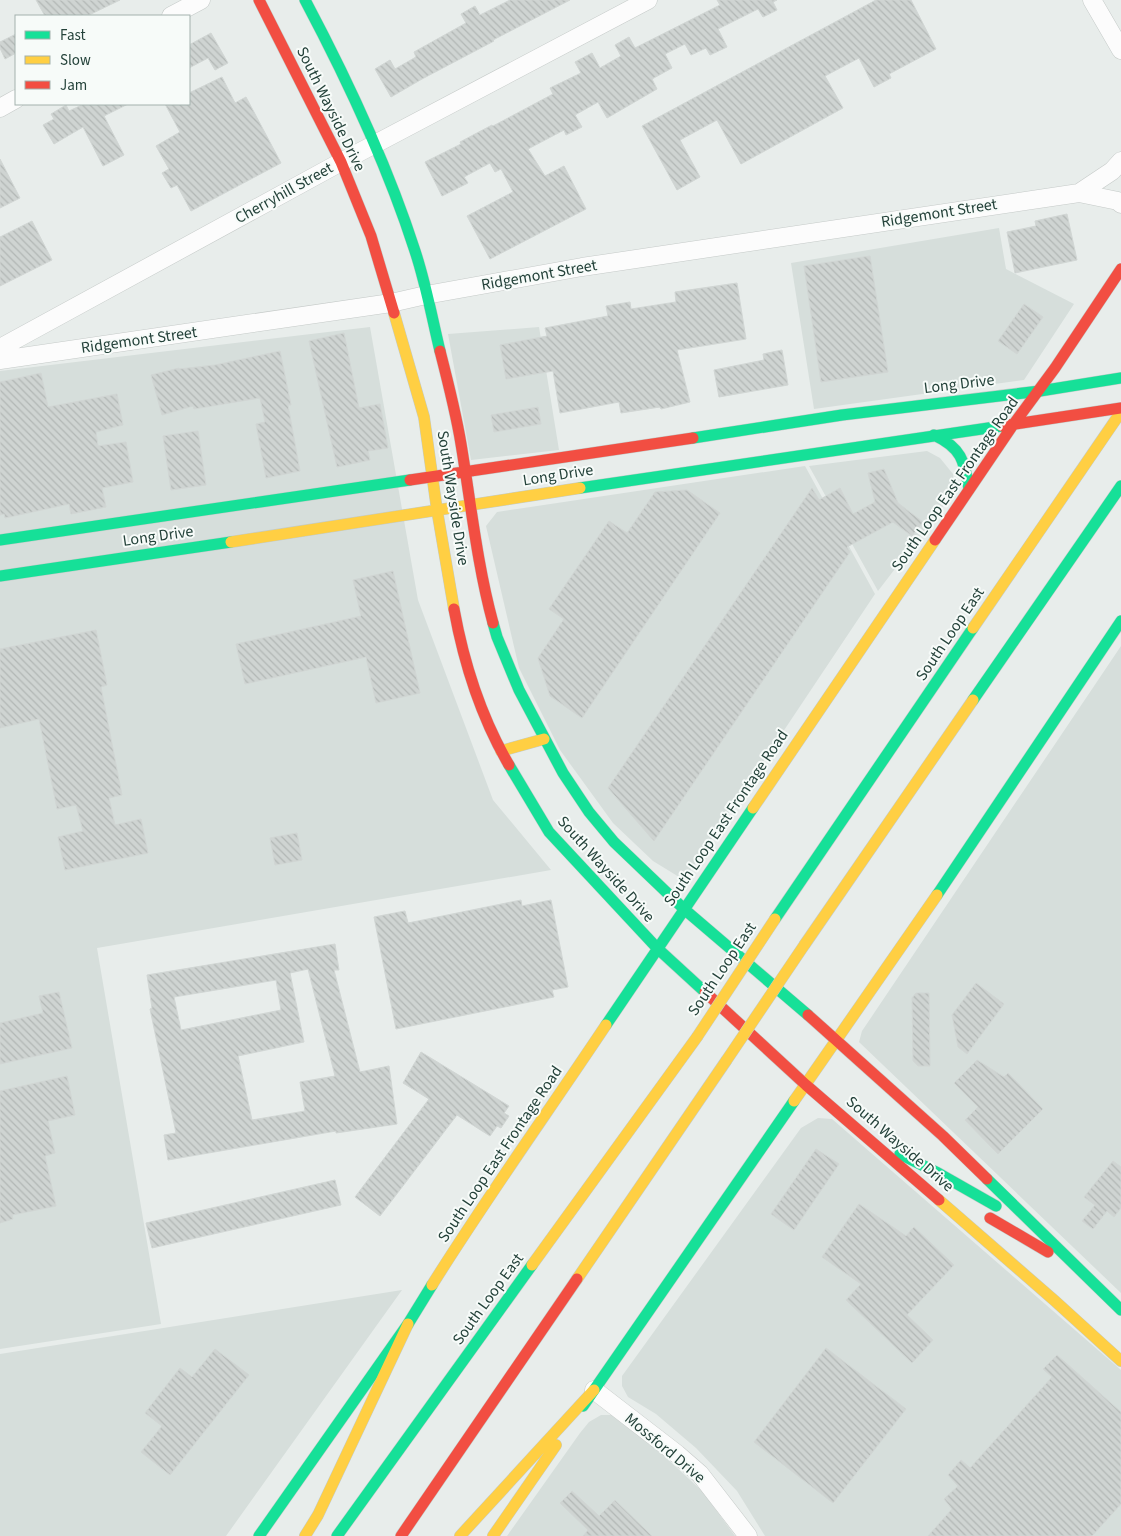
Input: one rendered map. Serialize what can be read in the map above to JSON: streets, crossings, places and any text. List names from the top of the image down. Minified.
{"streets":{"main road":["South Wayside Drive","Long Drive","South Loop East Frontage Road","South Loop East"],"street":["Cherryhill Street","Ridgemont Street","Mossford Drive"]},"crossings":[["South Wayside Drive","Cherryhill Street"],["South Wayside Drive","Ridgemont Street"],["South Wayside Drive","Long Drive"],["South Wayside Drive","South Loop East Frontage Road"],["Long Drive","South Loop East Frontage Road"],["Long Drive","South Loop East"]],"legend":["Fast","Slow","Jam"]}
